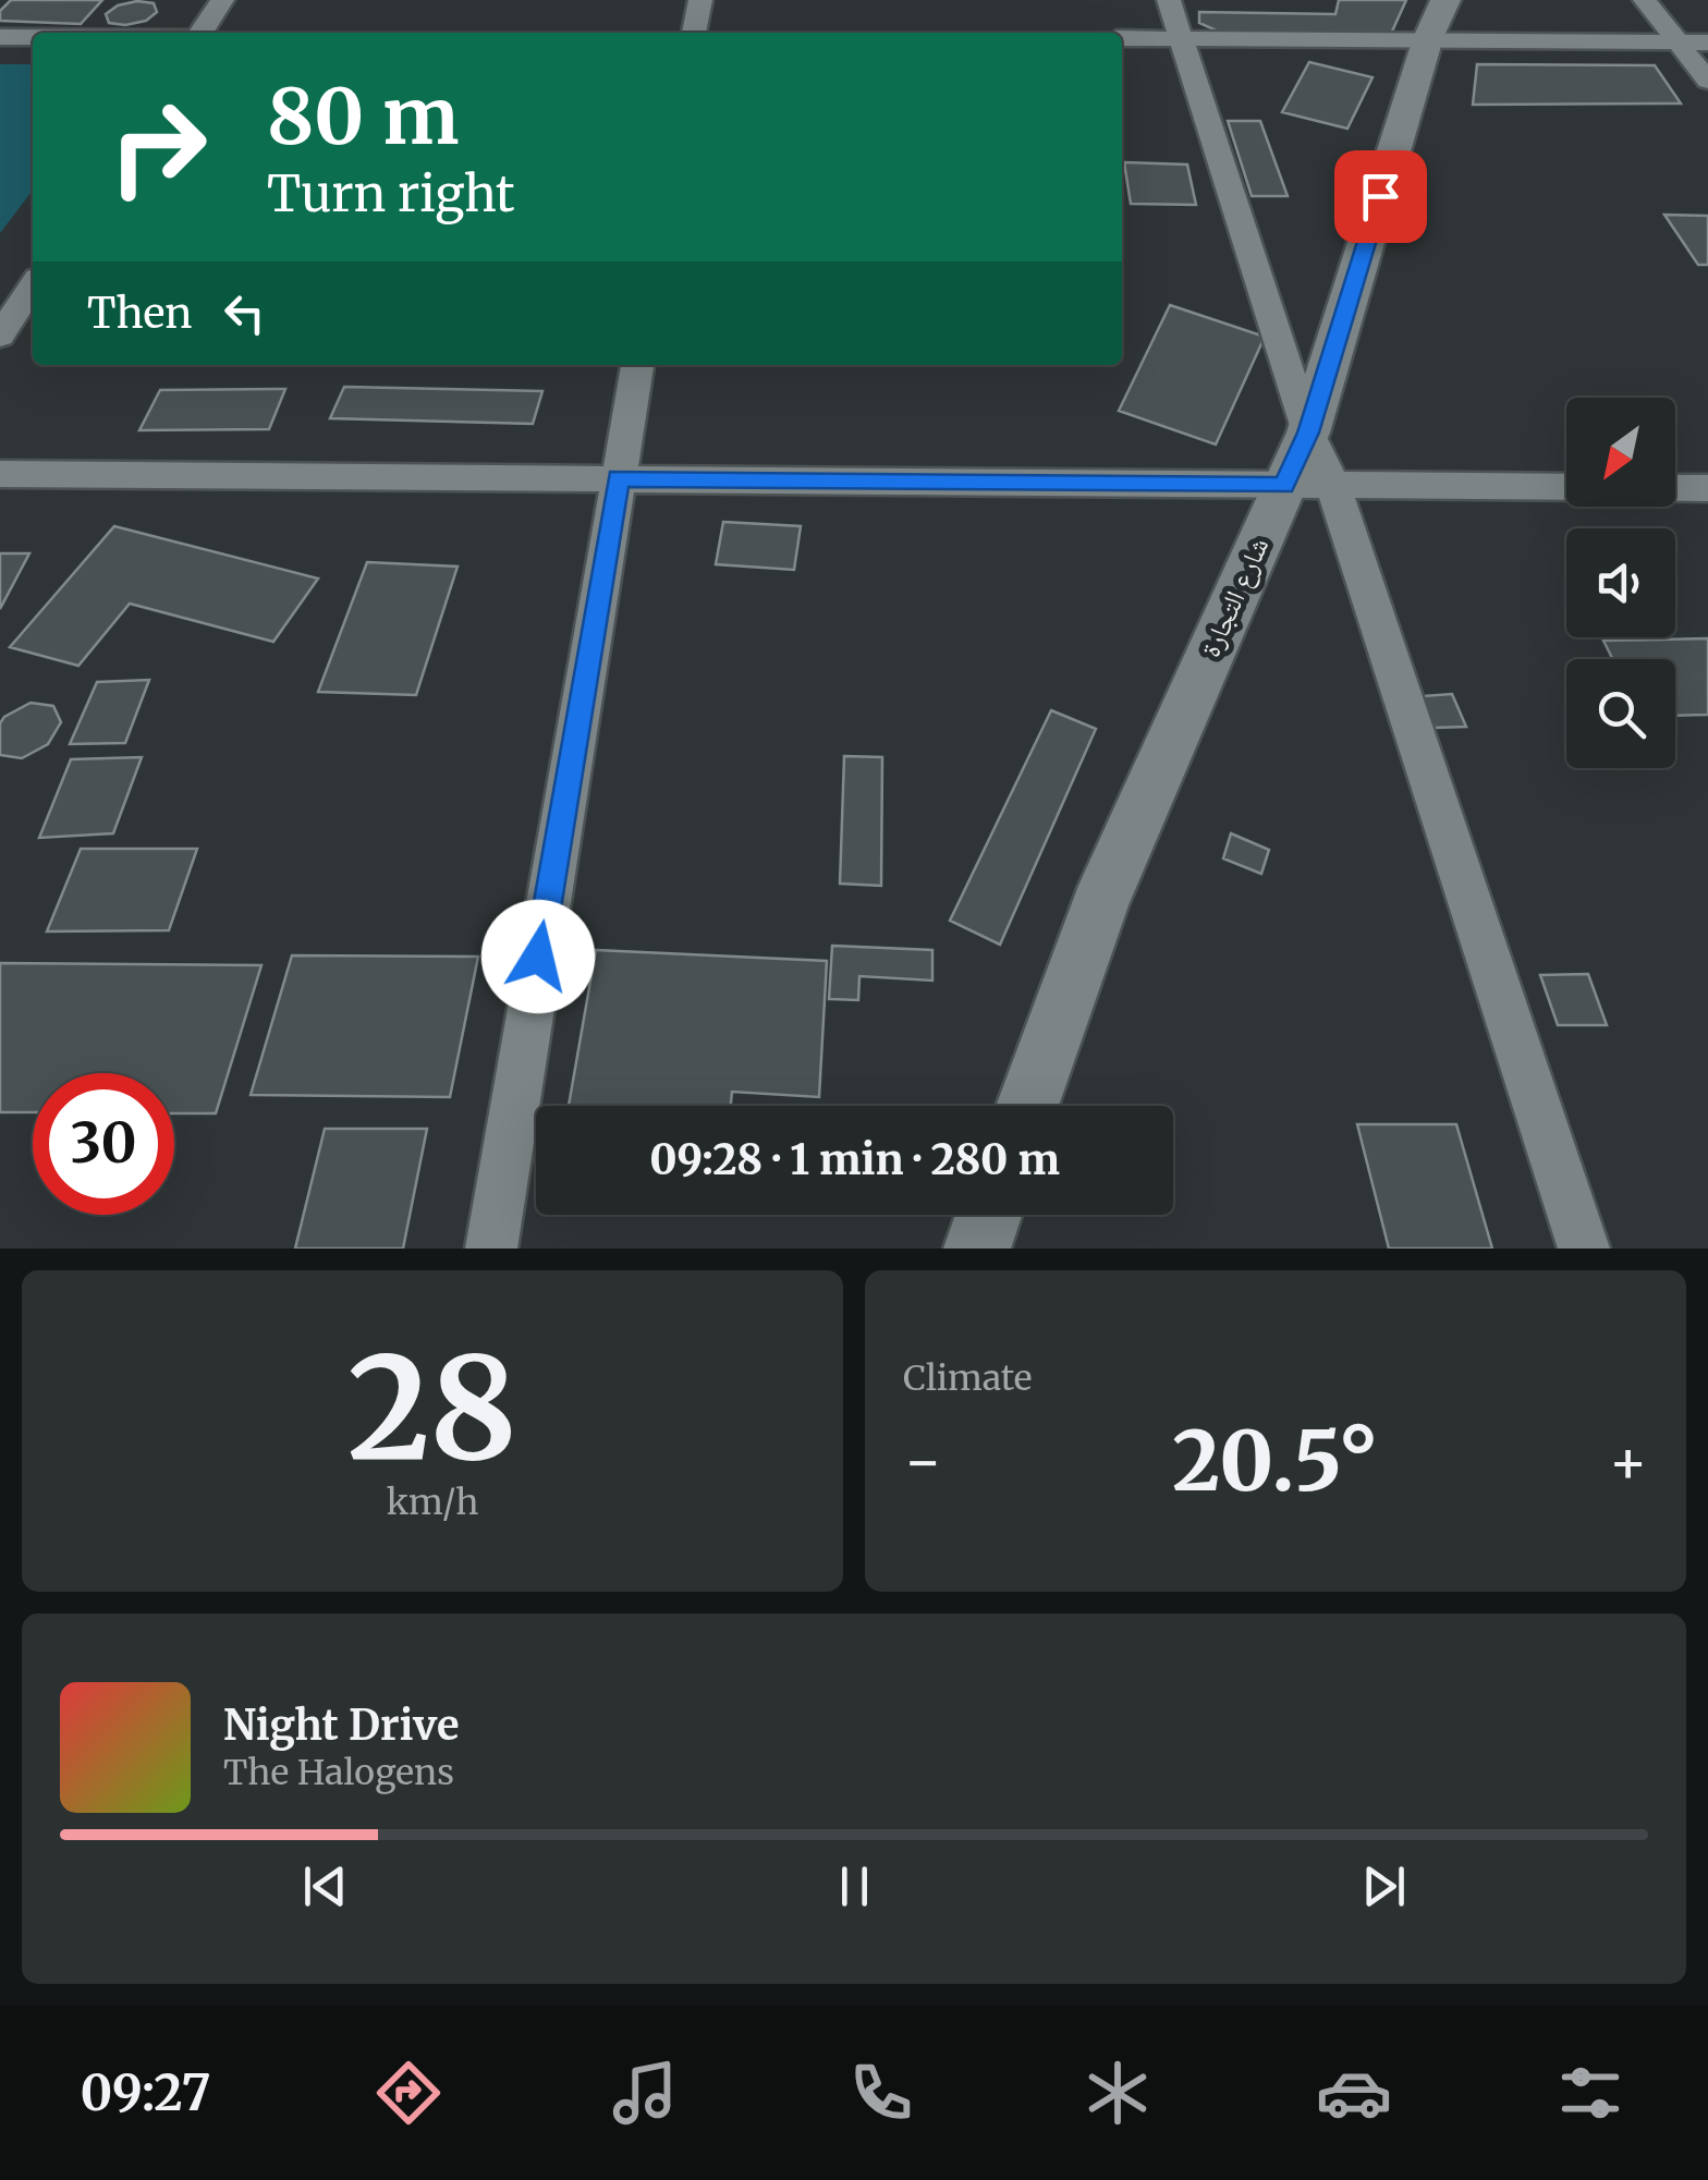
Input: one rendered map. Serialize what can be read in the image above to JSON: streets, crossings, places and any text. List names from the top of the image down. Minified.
{"streets":{"street":["شارع التجارة"]},"north":"bottom left","page":{"turn":["80 m","Turn right"],"then":"Then","limit":"30","trip":"09:28 · 1 min · 280 m","tile":[["28","km/h"],"Climate"],"heat":["−","20.5°","+"],"song":["Night Drive","The Halogens"],"tabs":"09:27"}}
